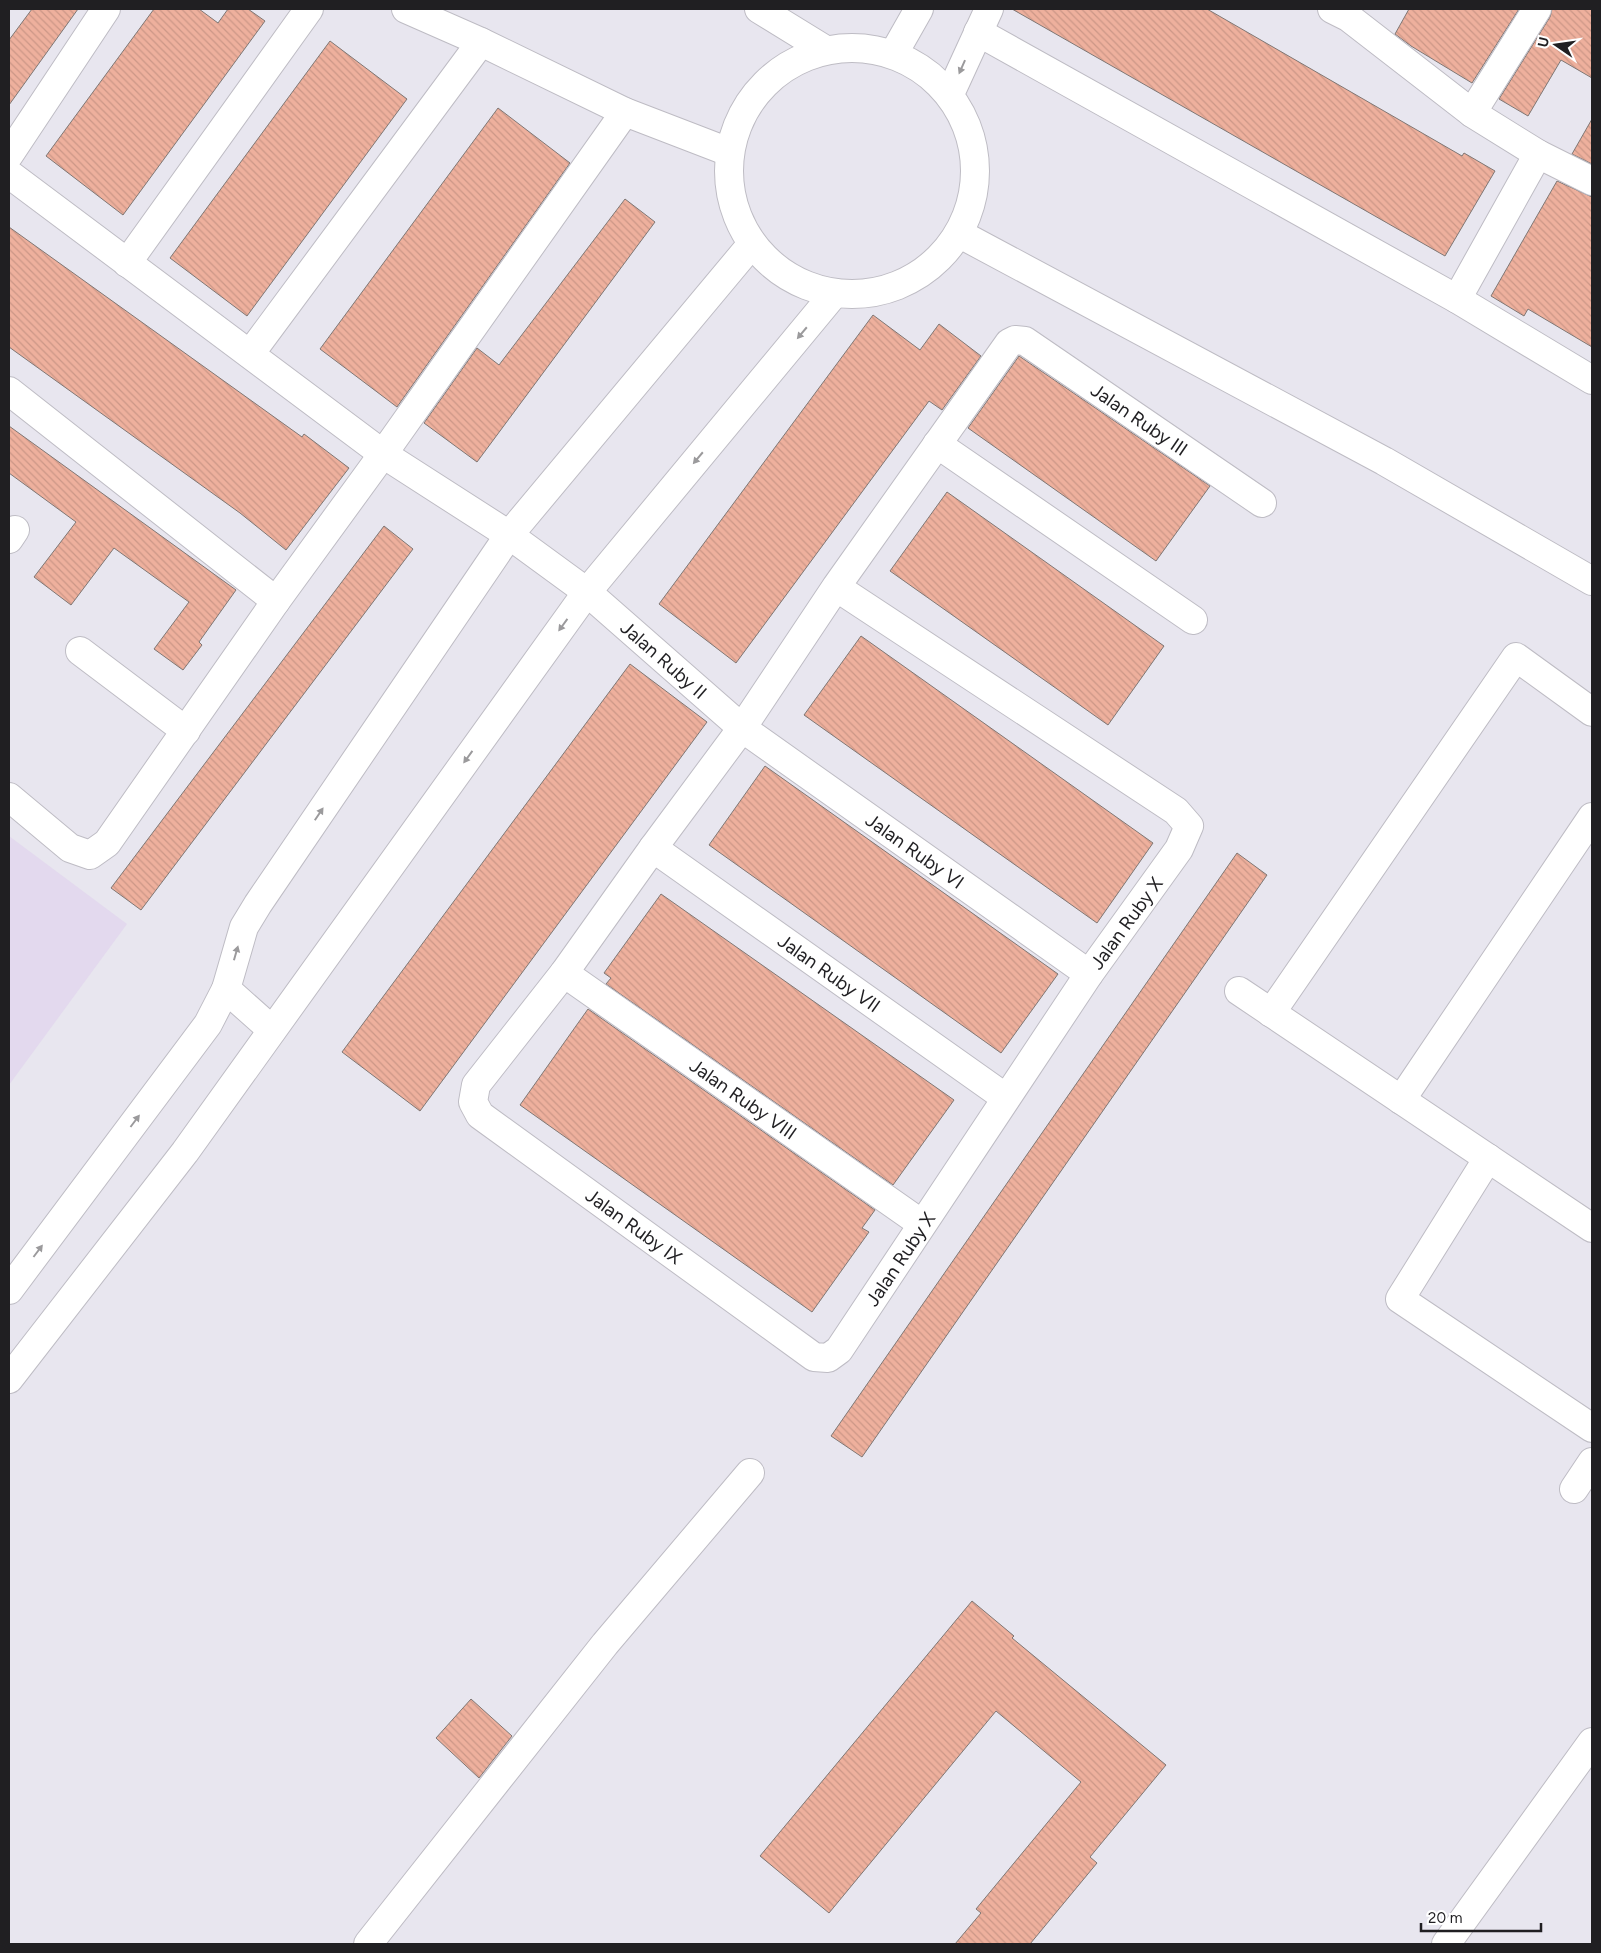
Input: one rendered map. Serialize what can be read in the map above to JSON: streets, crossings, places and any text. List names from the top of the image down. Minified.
{"streets":{"street":["Jalan Ruby III","Jalan Ruby II","Jalan Ruby VI","Jalan Ruby X","Jalan Ruby VII","Jalan Ruby VIII","Jalan Ruby IX"]},"crossings":[["Jalan Ruby II","Jalan Ruby VI"],["Jalan Ruby VI","Jalan Ruby X"],["Jalan Ruby X","Jalan Ruby VII"],["Jalan Ruby X","Jalan Ruby VIII"],["Jalan Ruby X","Jalan Ruby IX"],["Jalan Ruby VIII","Jalan Ruby IX"]],"scale_bar":"20 m","north":"left"}
